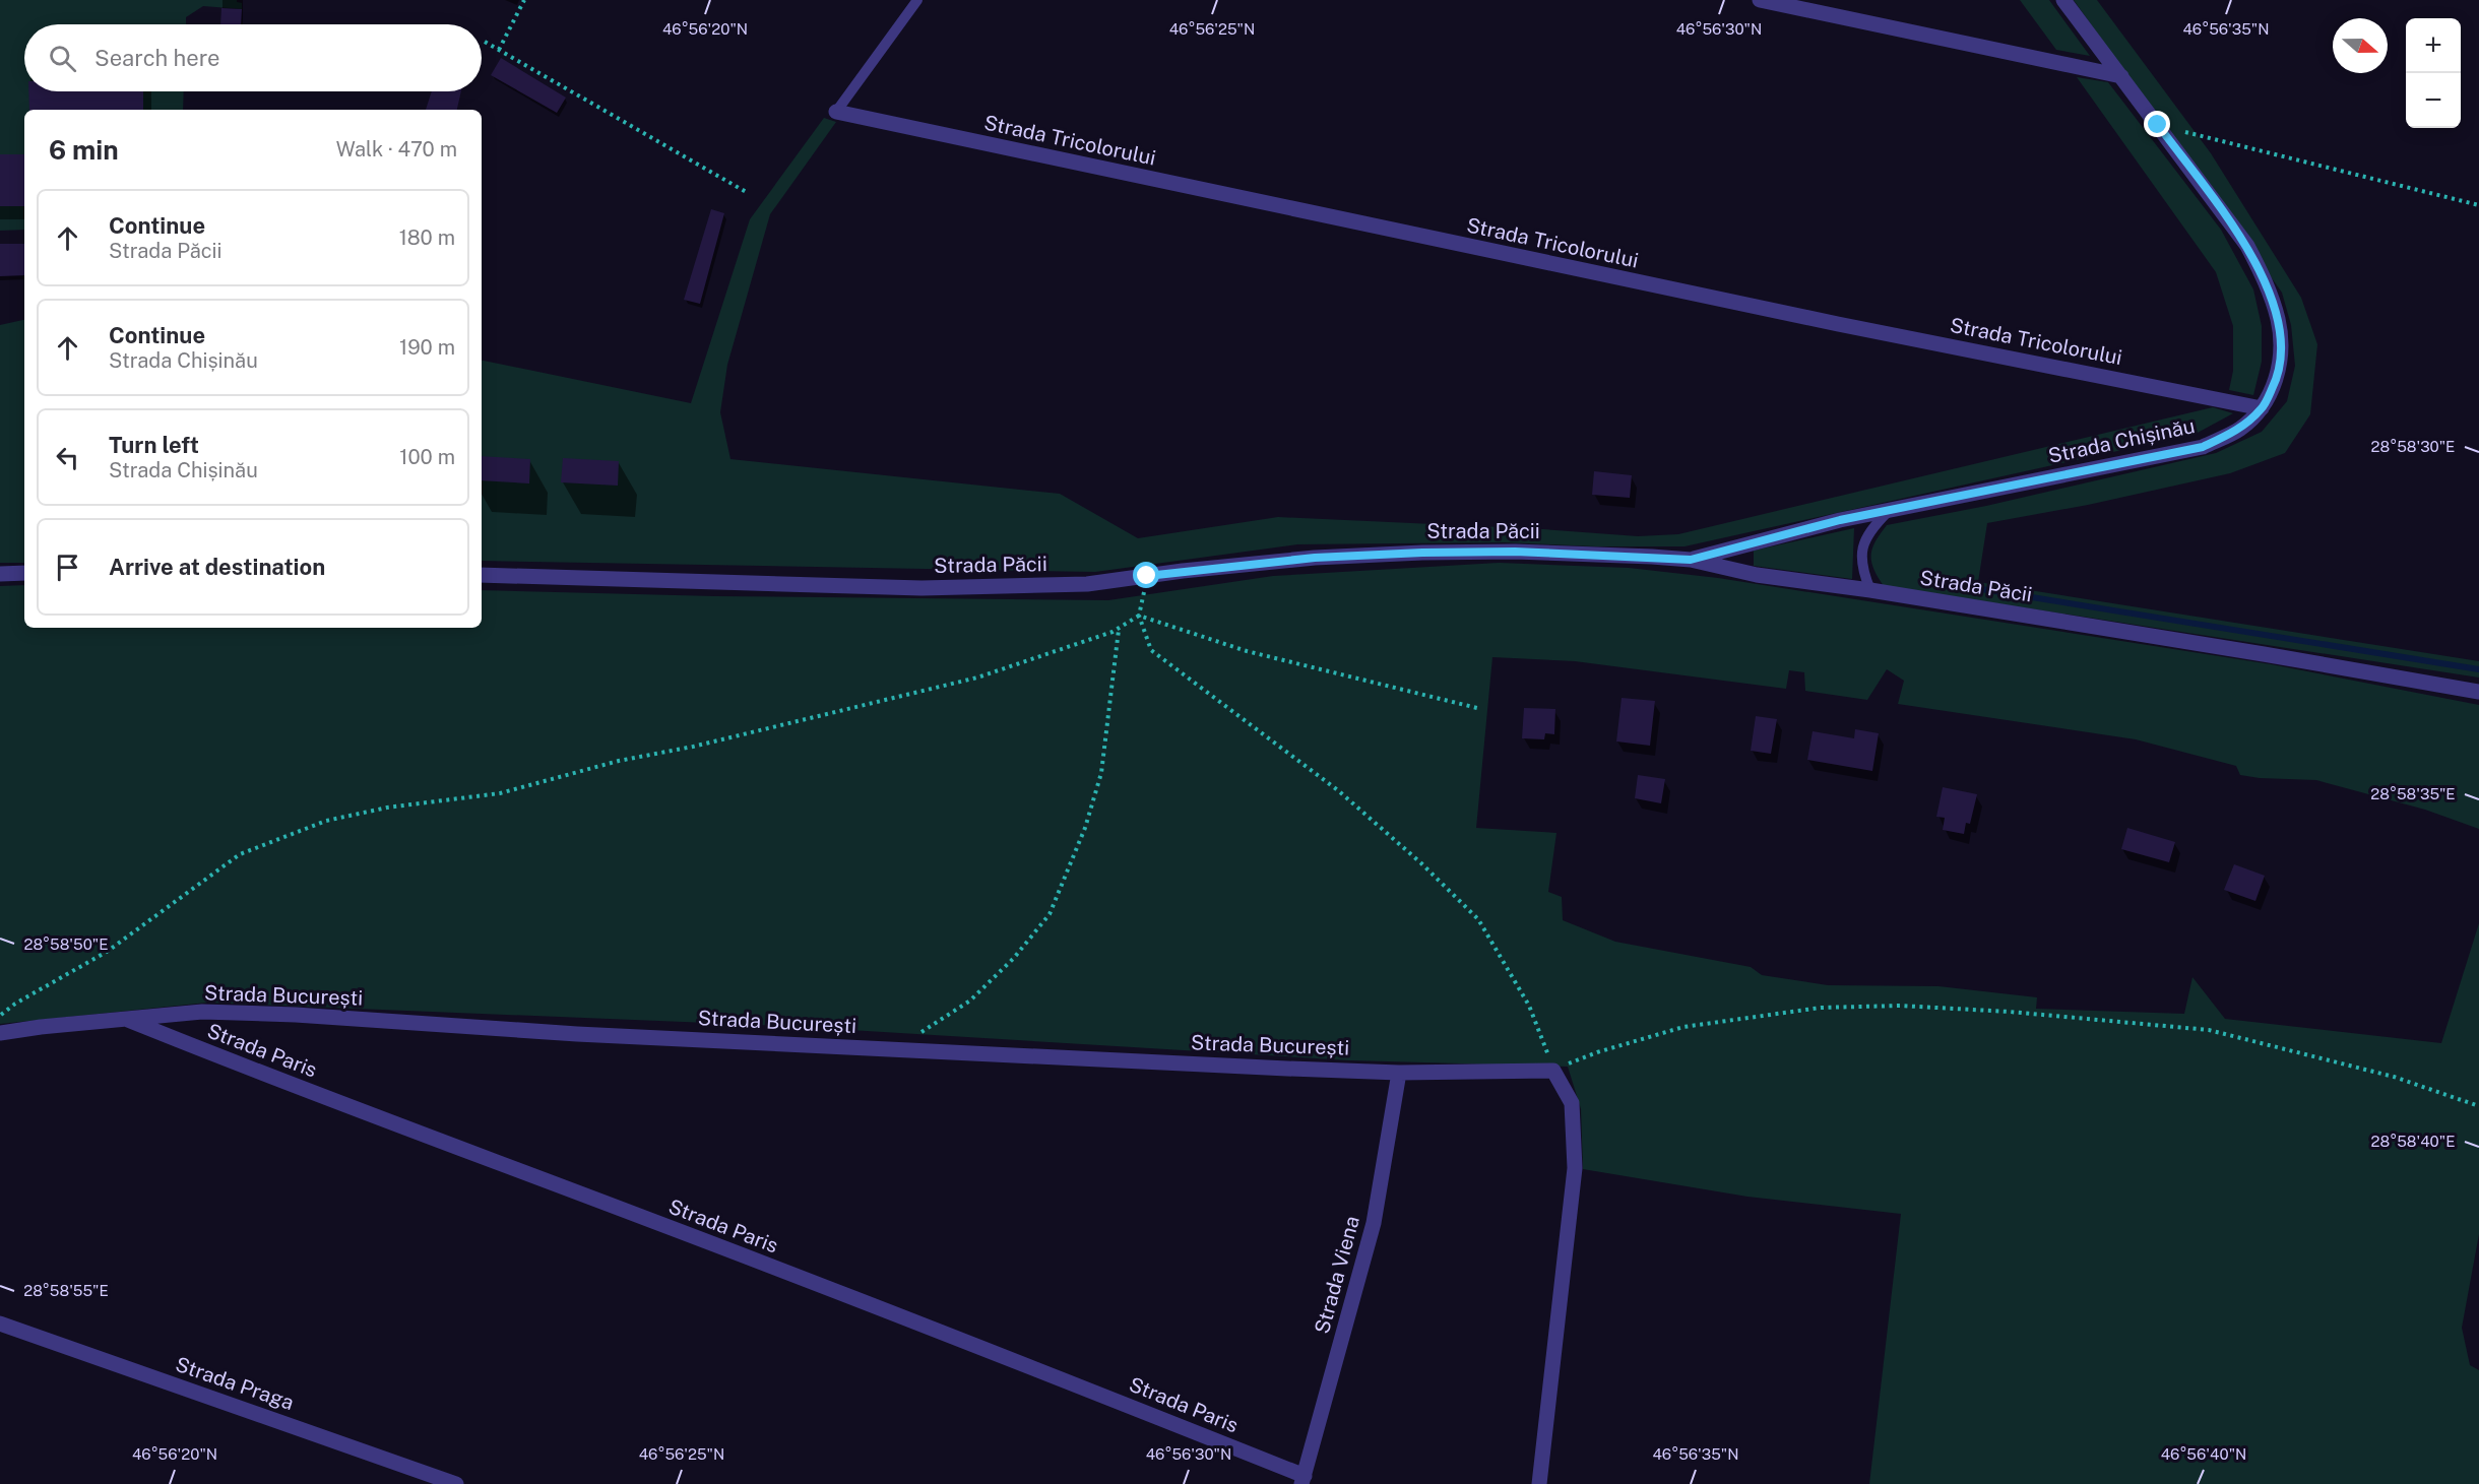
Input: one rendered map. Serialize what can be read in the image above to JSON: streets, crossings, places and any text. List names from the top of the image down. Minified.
{"streets":{"street":["Strada Tricolorului","Strada Chișinău","Strada Păcii","Strada București","Strada Paris","Strada Viena","Strada Praga"]},"crossings":[["Strada Tricolorului","Strada Chișinău"],["Strada Chișinău","Strada Păcii"],["Strada București","Strada Paris"],["Strada București","Strada Viena"],["Strada Paris","Strada Viena"]],"north":"right","page":{"map_buttons":["+","−"],"search":"Search here","heading":["6 min","Walk · 470 m"],"list":[["Continue","Strada Păcii","180 m"],["Continue","Strada Chișinău","190 m"],["Turn left","Strada Chișinău","100 m"],"Arrive at destination"]},"coordinates":["46°56'20\"N","46°56'25\"N","46°56'35\"N","46°56'30\"N","28°58'30\"E","28°58'35\"E","28°58'50\"E","28°58'40\"E","28°58'55\"E","46°56'40\"N"]}
